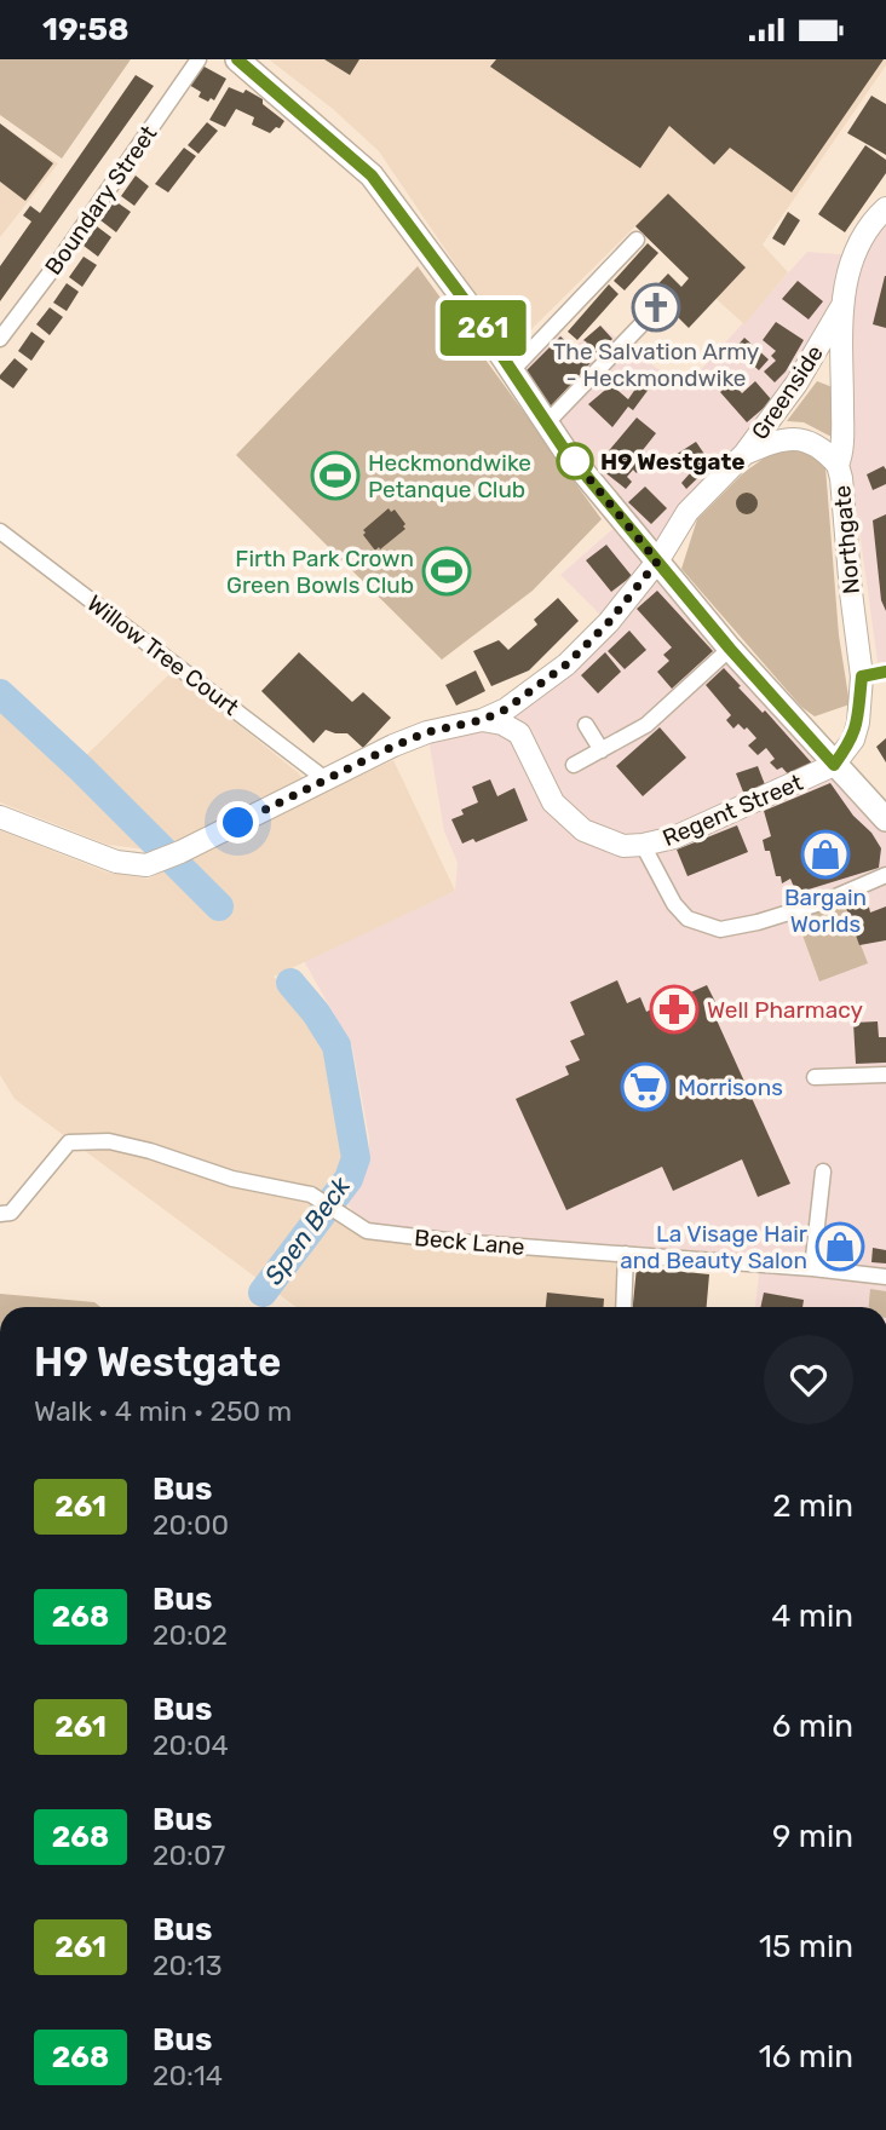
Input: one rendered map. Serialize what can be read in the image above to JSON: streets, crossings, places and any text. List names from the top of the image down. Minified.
{"streets":{"street":["Boundary Street","Greenside","Northgate","Willow Tree Court","Regent Street","Beck Lane"]},"crossings":[["Greenside","Northgate"],["Greenside","Willow Tree Court"],["Northgate","Regent Street"]],"water":["Spen Beck"],"places":{"church":["The Salvation Army - Heckmondwike"],"other":["H9 Westgate"],"sports":["Heckmondwike Petanque Club","Firth Park Crown Green Bowls Club"],"shop":["Bargain Worlds","La Visage Hair and Beauty Salon"],"pharmacy":["Well Pharmacy"],"supermarket":["Morrisons"]},"lines":["bus line 261"],"page":{"status":"19:58","on_map":"261","heading":["H9 Westgate","Walk · 4 min · 250 m"],"list":[{"mark":"261","name":"Bus","note":"20:00","value":"2 min"},{"mark":"268","name":"Bus","note":"20:02","value":"4 min"},{"mark":"261","name":"Bus","note":"20:04","value":"6 min"},{"mark":"268","name":"Bus","note":"20:07","value":"9 min"},{"mark":"261","name":"Bus","note":"20:13","value":"15 min"},{"mark":"268","name":"Bus","note":"20:14","value":"16 min"}]}}
